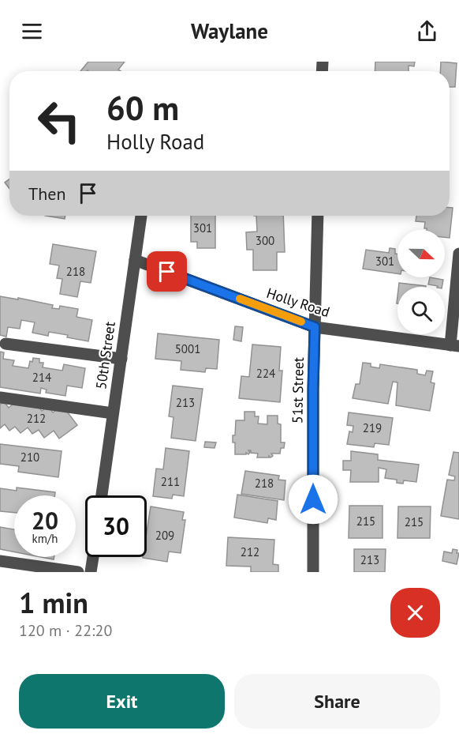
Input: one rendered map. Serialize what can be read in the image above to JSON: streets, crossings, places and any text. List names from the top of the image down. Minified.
{"streets":{"street":["Holly Road","50th Street","51st Street"]},"crossings":[["Holly Road","50th Street"],["Holly Road","51st Street"]],"house_numbers":["301","300","301","218","5001","224","214","213","212","219","210","211","218","215","215","209","212","213"],"north":"right","page":{"header":"Waylane","turn":["60 m","Holly Road"],"then":"Then","speed":"20 km/h","limit":"30","heading":["1 min","120 m · 22:20"],"buttons":["Exit","Share"]}}
